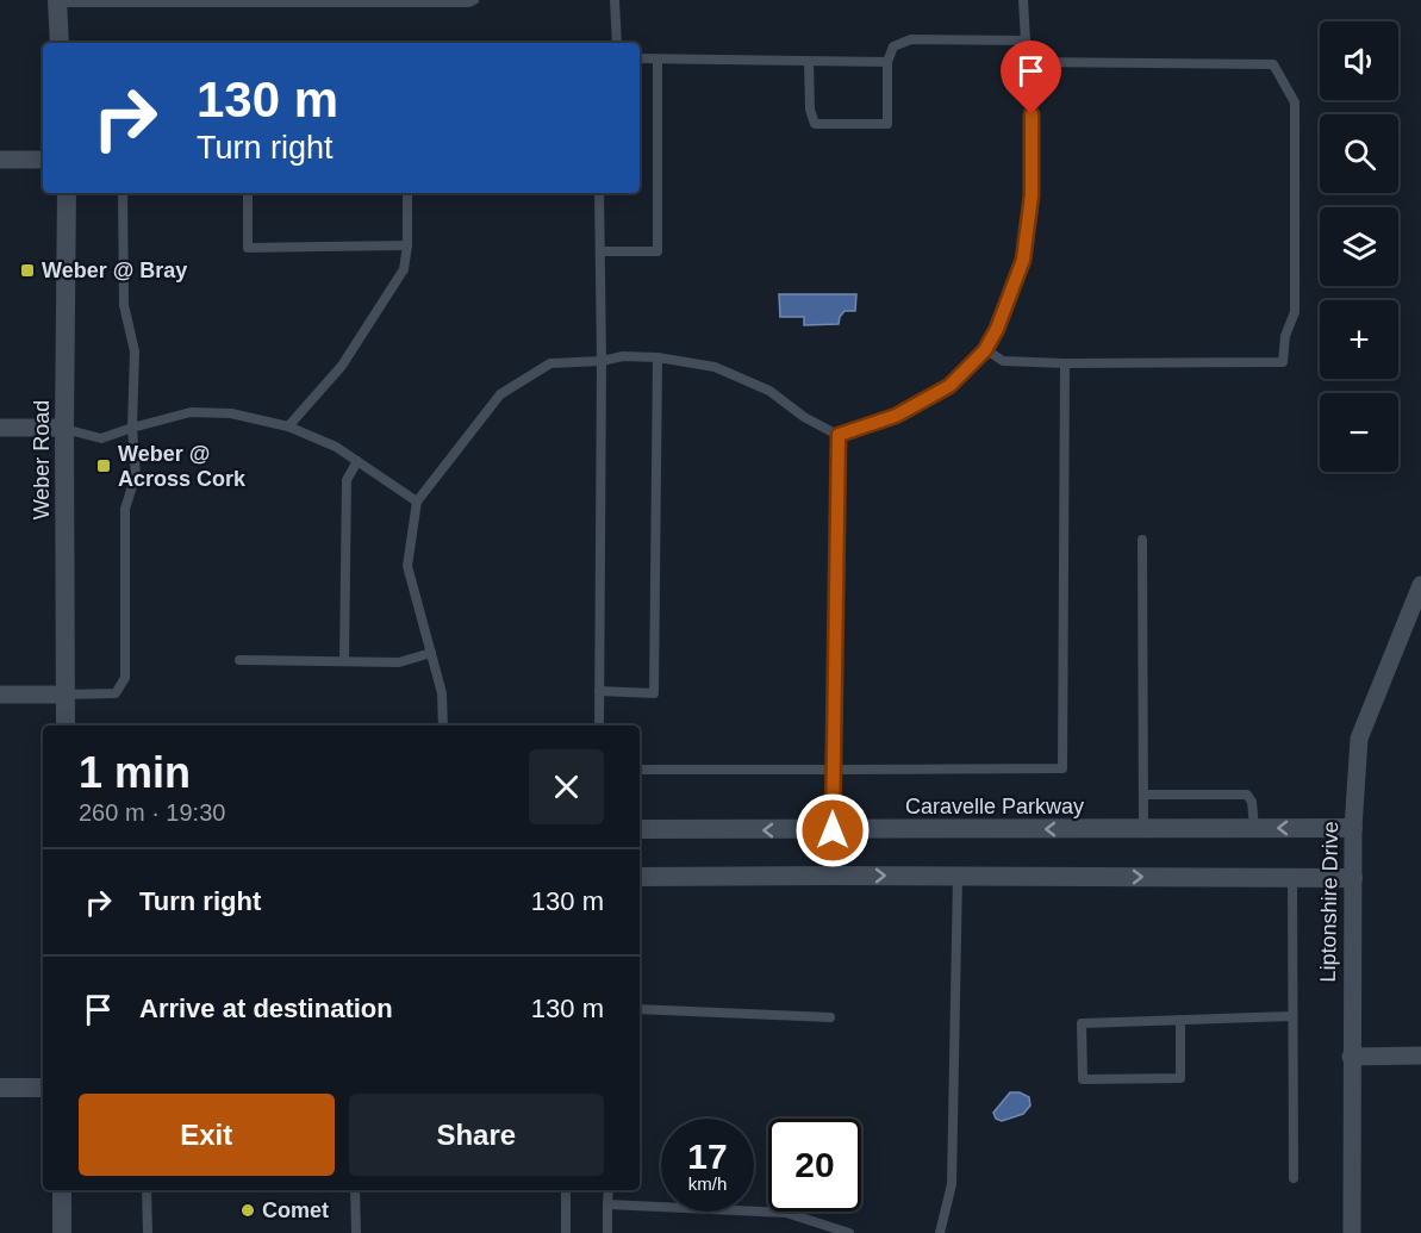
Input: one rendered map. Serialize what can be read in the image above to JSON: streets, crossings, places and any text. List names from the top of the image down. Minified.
{"streets":{"street":["Weber Road","Caravelle Parkway","Liptonshire Drive"]},"crossings":[["Caravelle Parkway","Liptonshire Drive"]],"places":{"transit":["Weber @ Bray","Weber @ Across Cork"],"other":["Comet"]},"page":{"map_buttons":["+","−"],"turn":["130 m","Turn right"],"heading":["1 min","260 m · 19:30"],"list":[{"name":"Turn right","value":"130 m"},{"name":"Arrive at destination","value":"130 m"}],"buttons":["Exit","Share"],"speed":"17 km/h","limit":"20"}}
